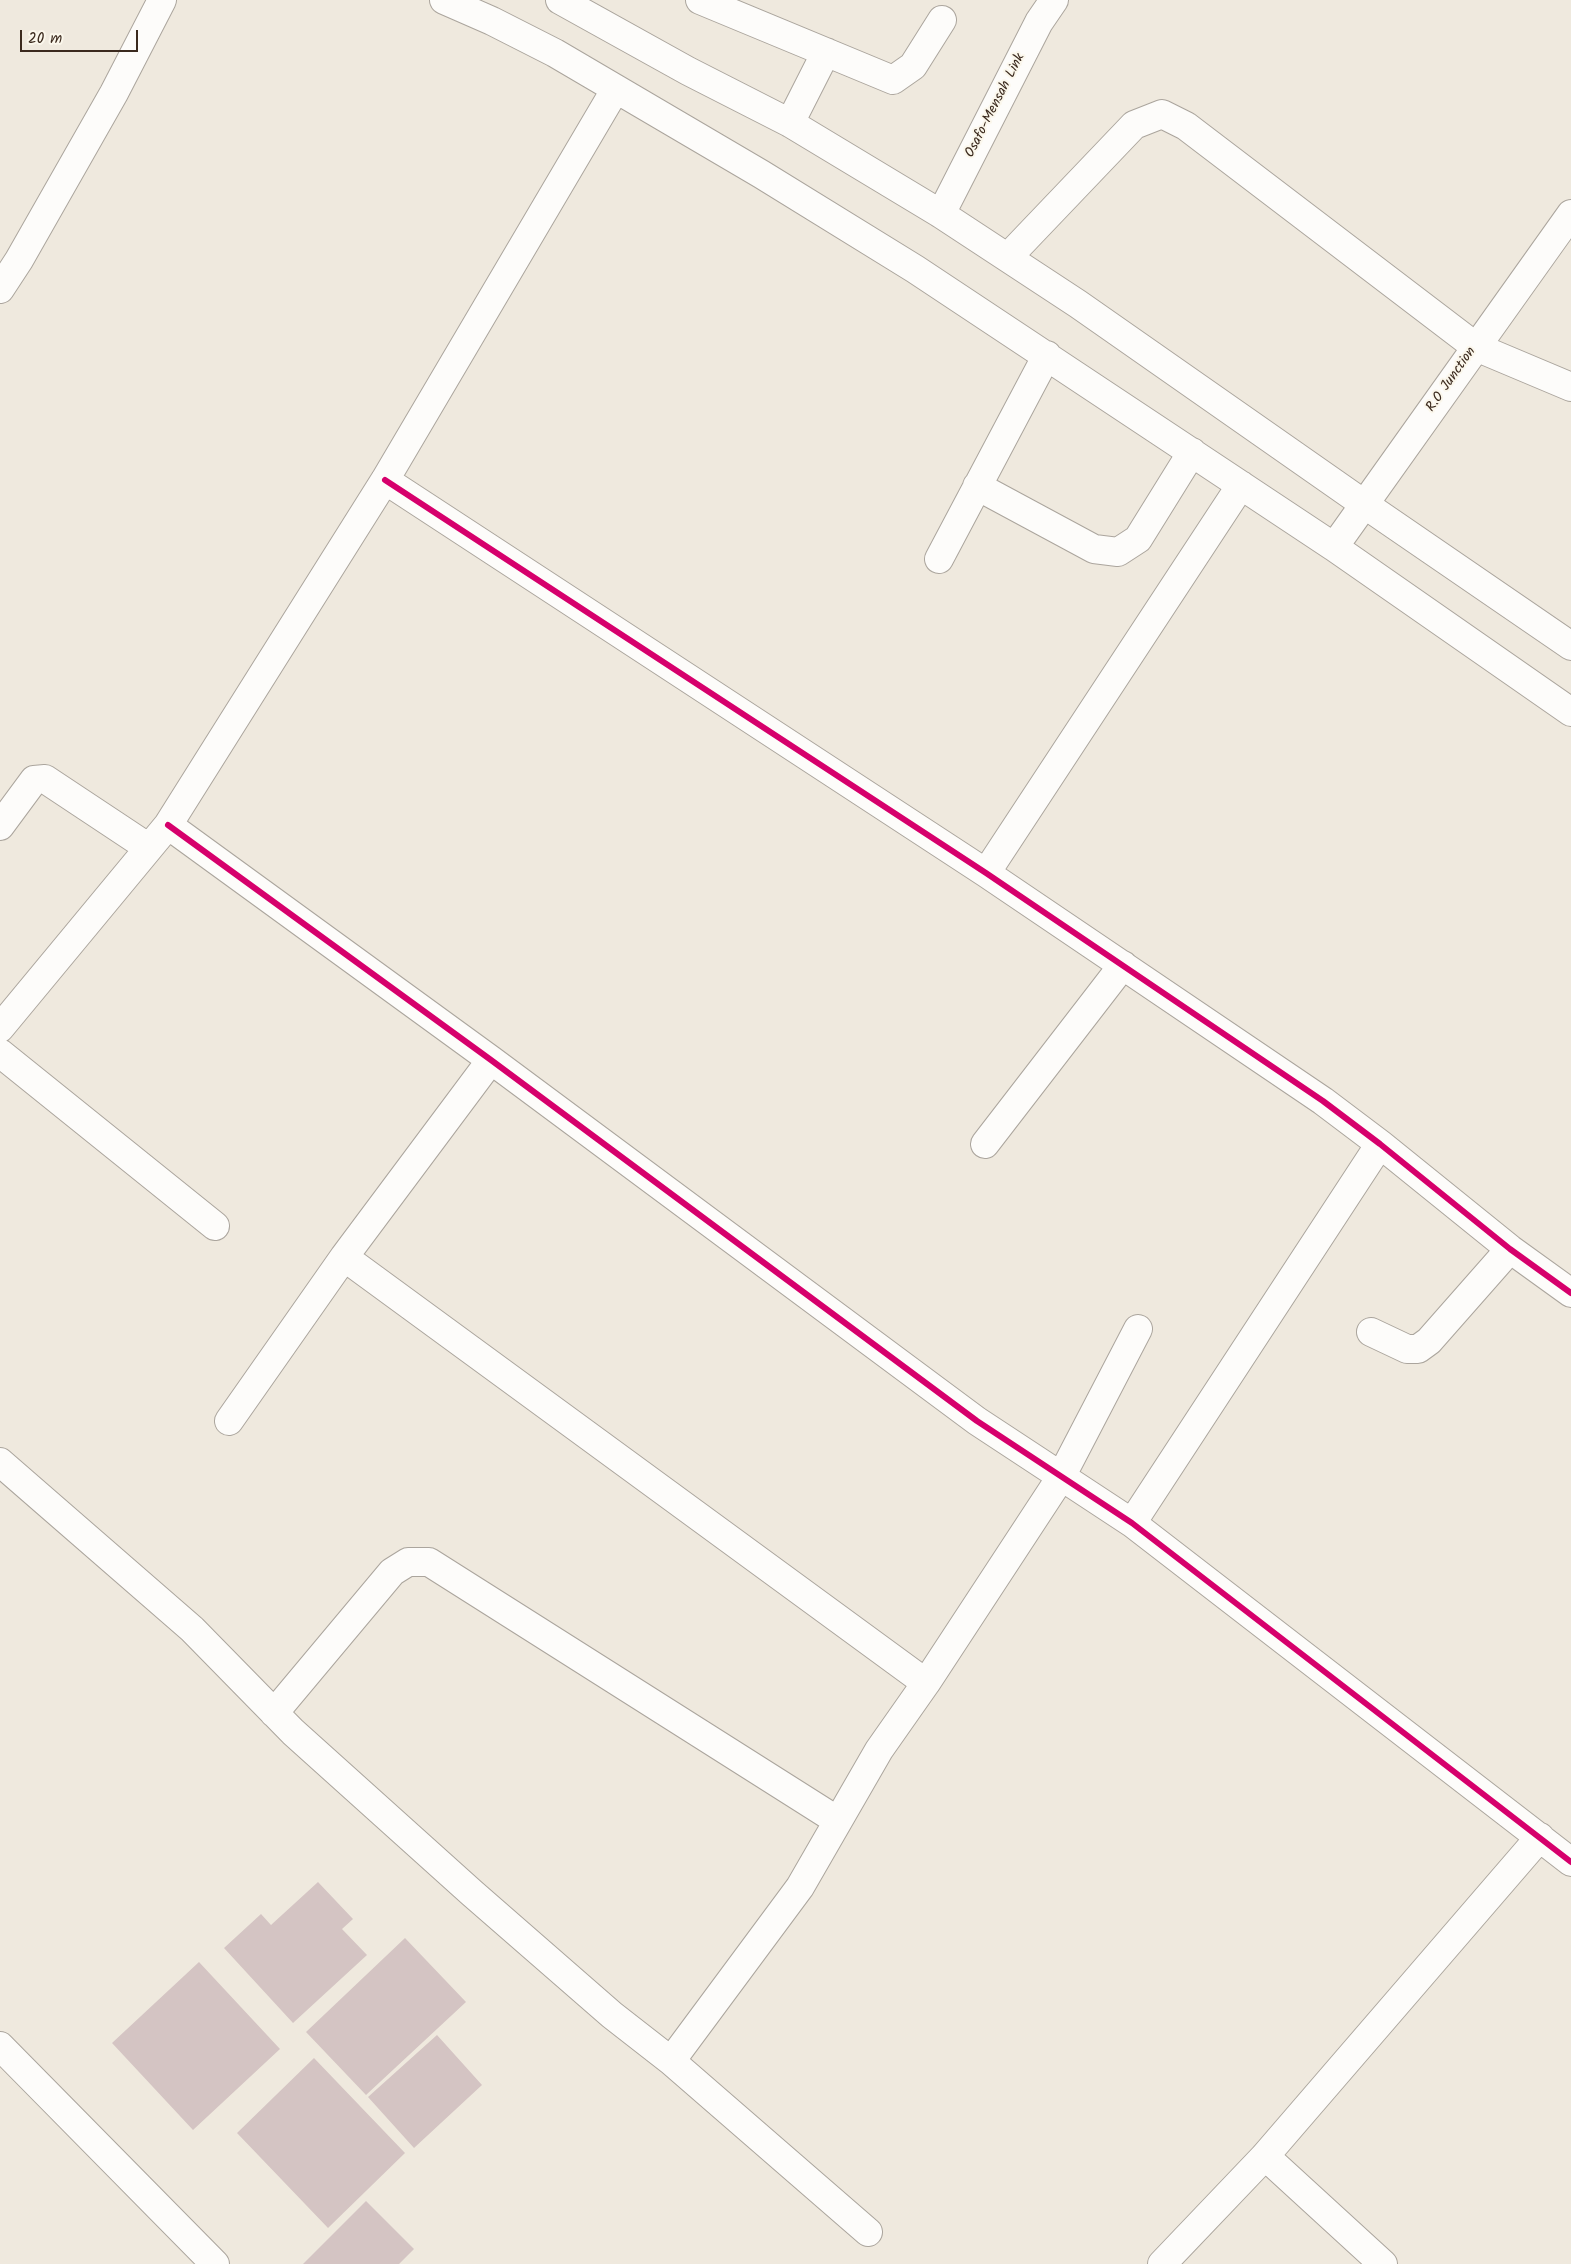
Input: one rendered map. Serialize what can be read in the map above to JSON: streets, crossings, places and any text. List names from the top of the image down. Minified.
{"streets":{"street":["Osafo-Mensah Link","R.O Junction"]},"scale_bar":"20 m"}
